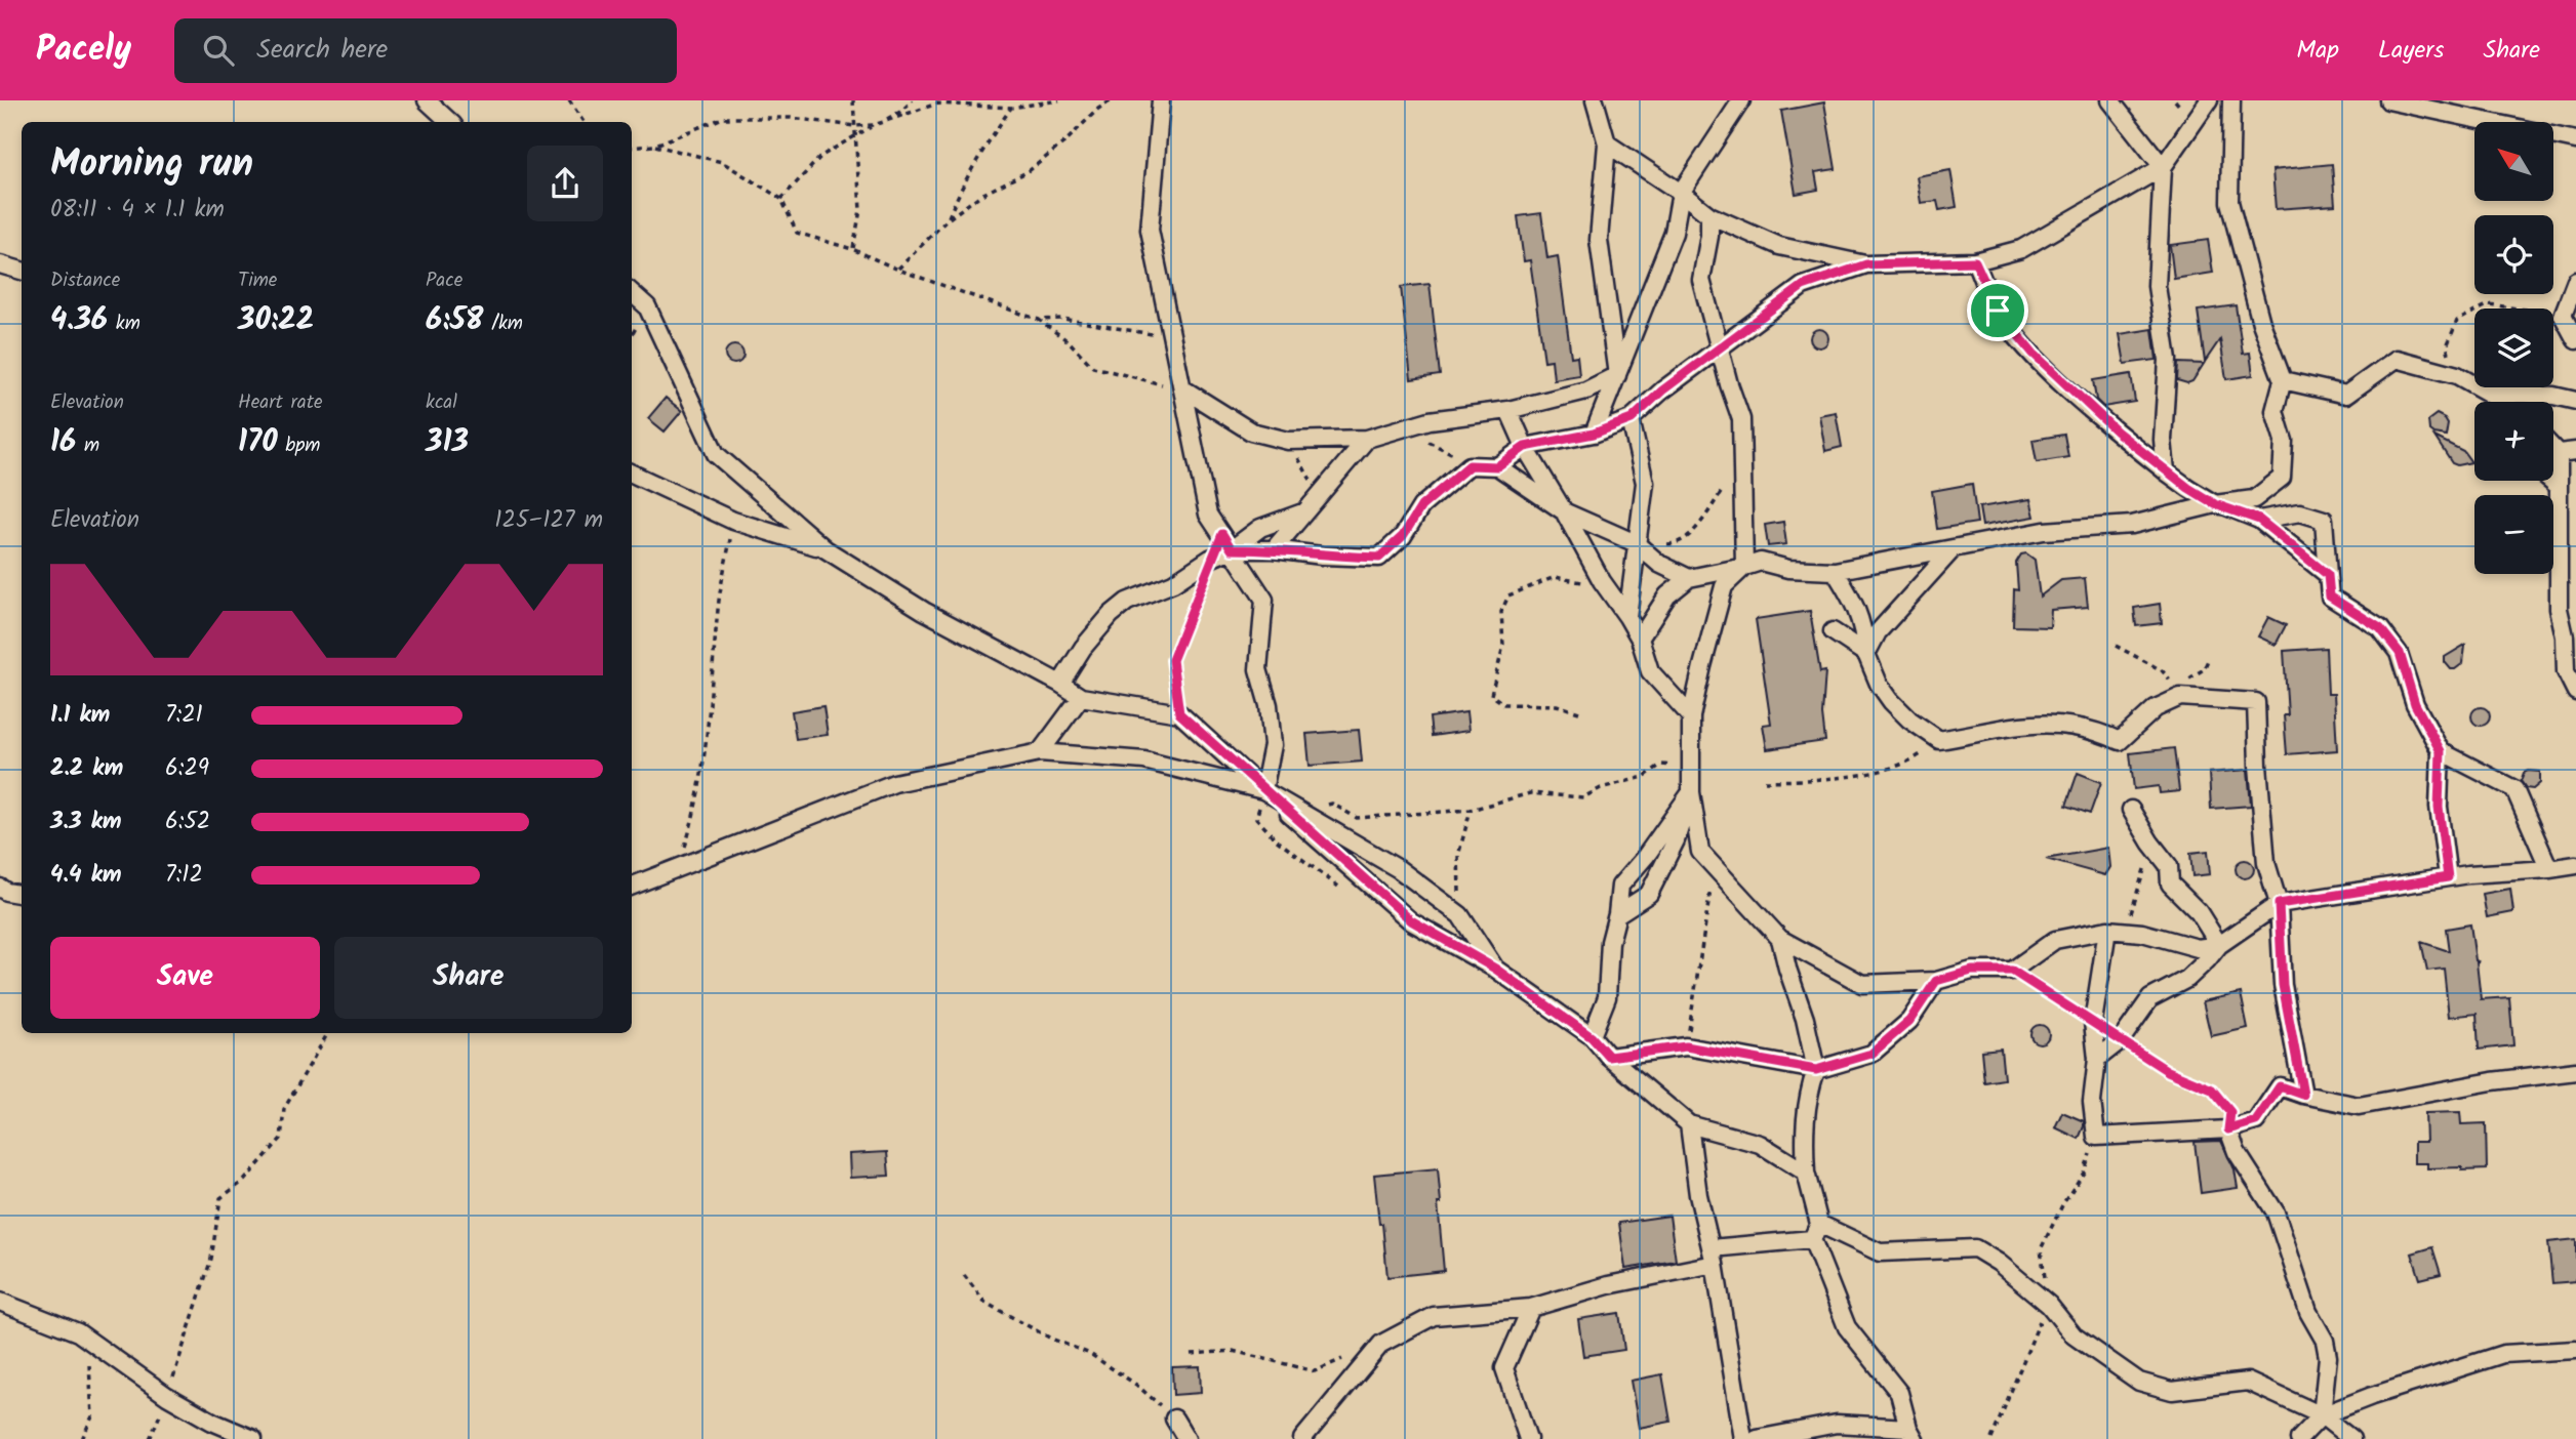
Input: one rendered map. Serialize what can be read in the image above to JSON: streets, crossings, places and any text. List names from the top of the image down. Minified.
{"north":"top left","page":{"header":"Pacely","search":"Search here","nav":["Map","Layers","Share"],"map_buttons":["+","−"],"heading":["Morning run","08:11 · 4 × 1.1 km"],"stats":[["Distance","4.36 km"],["Time","30:22"],["Pace","6:58 /km"],["Elevation","16 m"],["Heart rate","170 bpm"],["kcal","313"]],"chart":["Elevation","125–127 m"],"list":[{"name":"1.1 km","note":"7:21"},{"name":"2.2 km","note":"6:29"},{"name":"3.3 km","note":"6:52"},{"name":"4.4 km","note":"7:12"}],"buttons":["Save","Share"]}}
